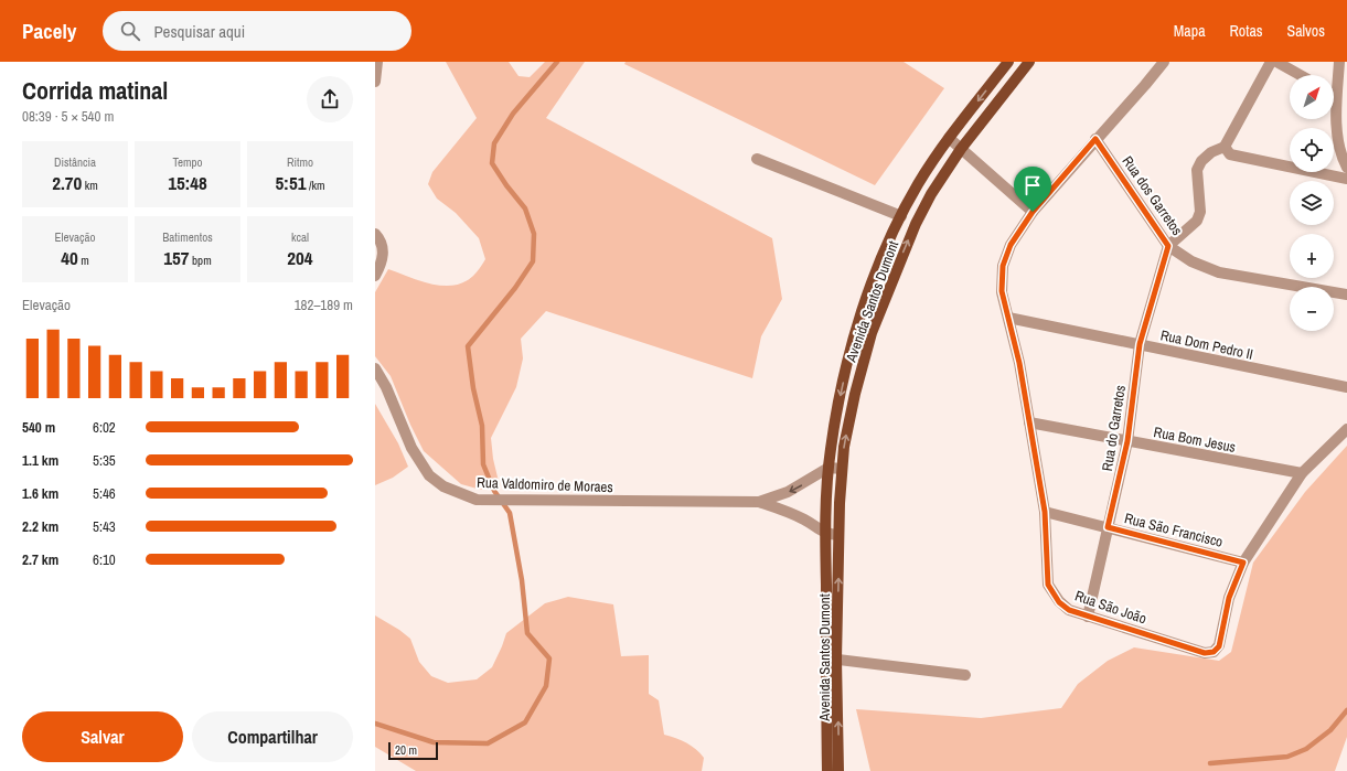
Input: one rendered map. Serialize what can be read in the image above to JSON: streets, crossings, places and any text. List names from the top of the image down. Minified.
{"streets":{"main road":["Avenida Santos Dumont"],"street":["Rua dos Garretos","Rua Dom Pedro II","Rua do Garretos","Rua Bom Jesus","Rua Valdomiro de Moraes","Rua São Francisco","Rua São João"]},"crossings":[["Rua dos Garretos","Rua do Garretos"],["Rua dos Garretos","Rua São João"],["Avenida Santos Dumont","Rua Valdomiro de Moraes"],["Rua Dom Pedro II","Rua do Garretos"],["Rua Dom Pedro II","Rua São João"],["Rua do Garretos","Rua Bom Jesus"],["Rua do Garretos","Rua São Francisco"],["Rua do Garretos","Rua São João"],["Rua Bom Jesus","Rua São João"],["Rua São Francisco","Rua São João"]],"scale_bar":"20 m","north":"top right","page":{"header":"Pacely","search":"Pesquisar aqui","nav":["Mapa","Rotas","Salvos"],"heading":["Corrida matinal","08:39 · 5 × 540 m"],"map_buttons":["+","−"],"stats":[["Distância","2.70 km"],["Tempo","15:48"],["Ritmo","5:51 /km"],["Elevação","40 m"],["Batimentos","157 bpm"],["kcal","204"]],"chart":["Elevação","182–189 m"],"list":[{"name":"540 m","note":"6:02"},{"name":"1.1 km","note":"5:35"},{"name":"1.6 km","note":"5:46"},{"name":"2.2 km","note":"5:43"},{"name":"2.7 km","note":"6:10"}],"buttons":["Salvar","Compartilhar"],"scale":"20 m"}}
